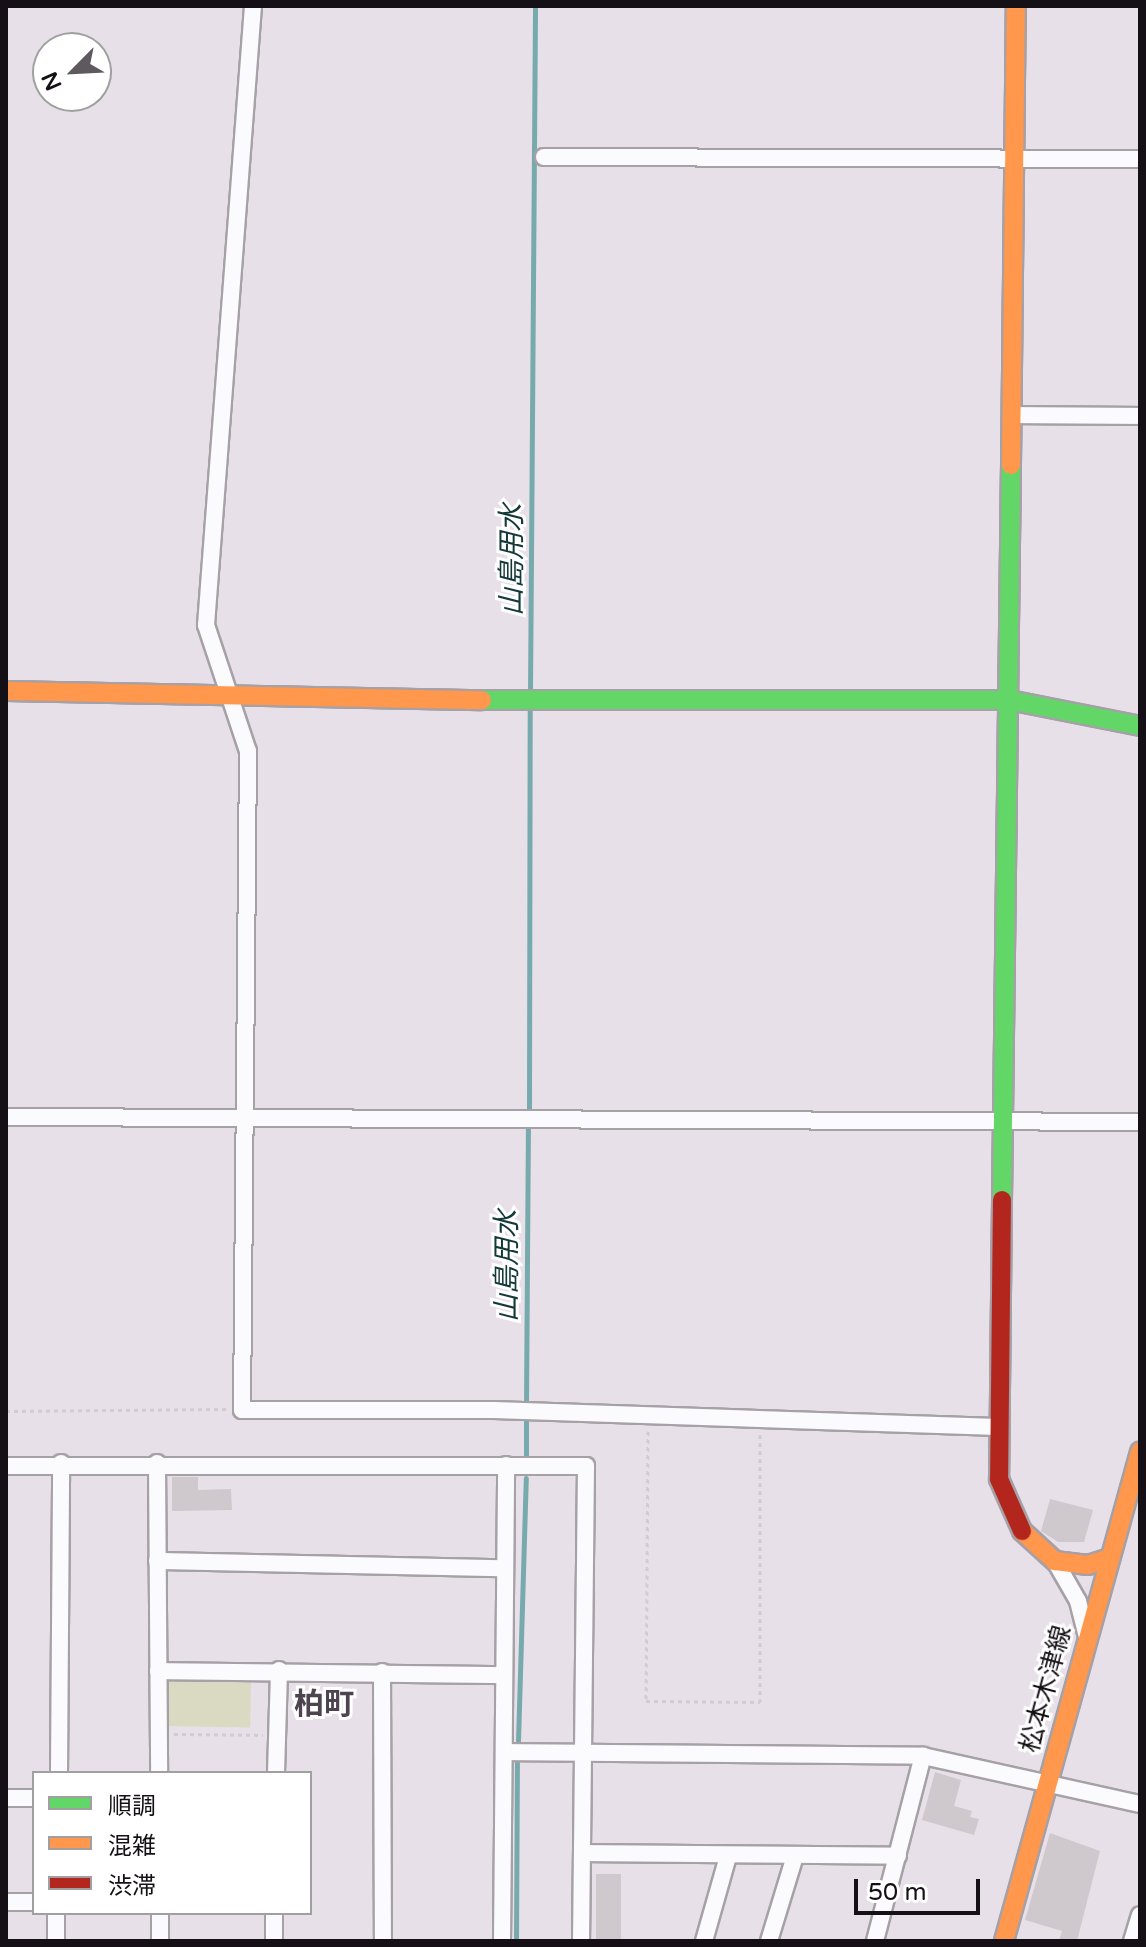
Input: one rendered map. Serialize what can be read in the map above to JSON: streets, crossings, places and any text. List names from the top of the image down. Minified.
{"streets":{"street":["松本木津線"]},"districts":["柏町"],"water":["山島用水"],"legend":["順調","混雑","渋滞"],"scale_bar":"50 m","north":"bottom left"}
